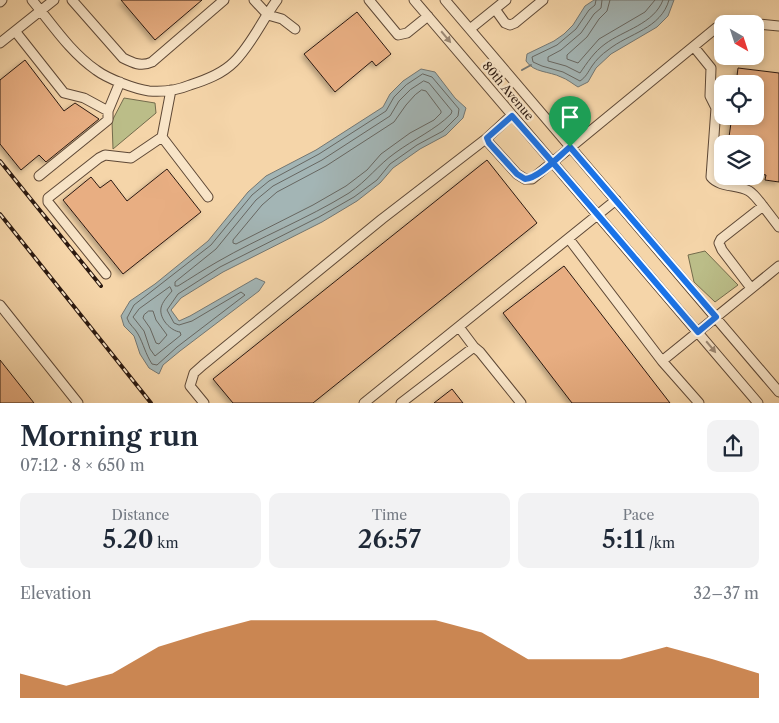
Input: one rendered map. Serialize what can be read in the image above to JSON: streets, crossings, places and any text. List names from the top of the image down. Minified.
{"streets":{"street":["80th Avenue"]},"north":"bottom right","page":{"heading":["Morning run","07:12 · 8 × 650 m"],"stats":[["Distance","5.20 km"],["Time","26:57"],["Pace","5:11 /km"]],"chart":["Elevation","32–37 m"]}}
